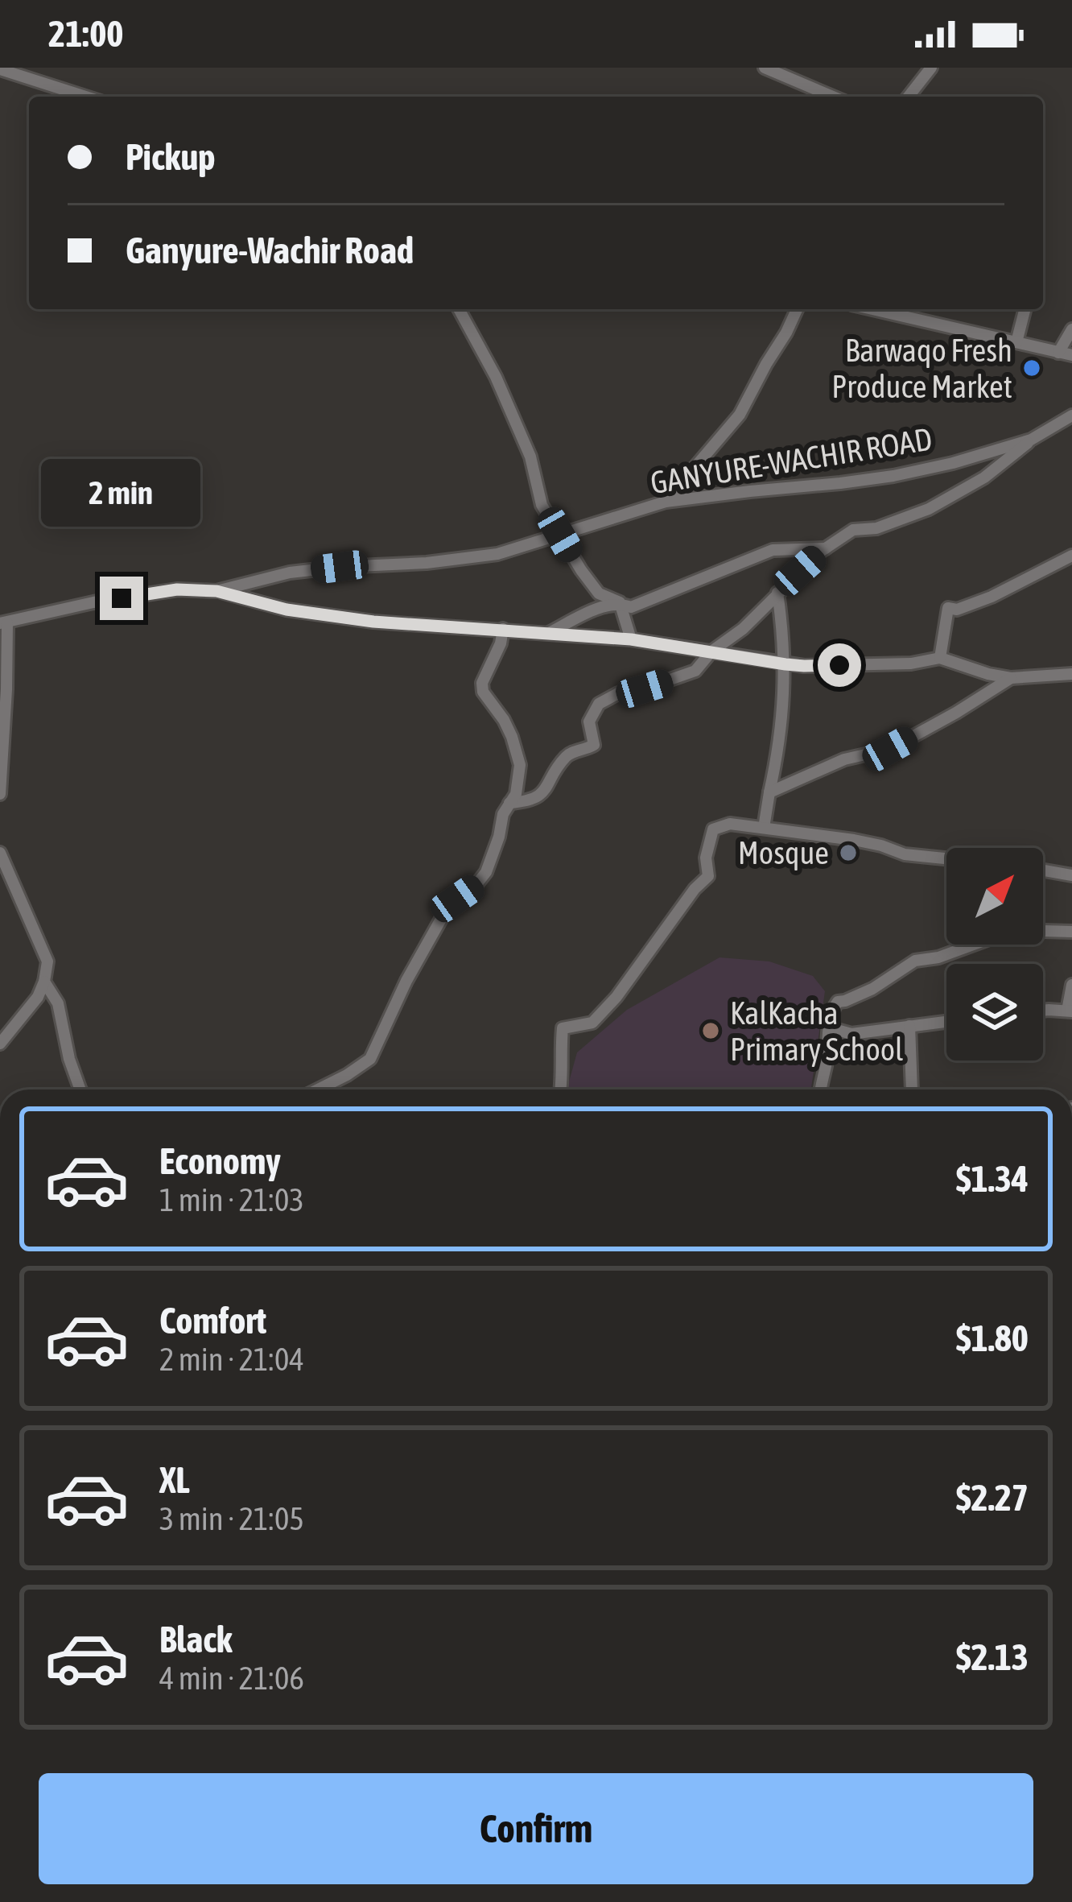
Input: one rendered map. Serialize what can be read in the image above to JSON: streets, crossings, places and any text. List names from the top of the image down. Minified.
{"streets":{"street":["GANYURE-WACHIR ROAD"]},"places":["Barwaqo Fresh Produce Market","Mosque","KalKacha Primary School"],"north":"top right","page":{"status":"21:00","banner":["Pickup","Ganyure-Wachir Road"],"bubble":"2 min","list":[{"name":"Economy","note":"1 min · 21:03","value":"$1.34"},{"name":"Comfort","note":"2 min · 21:04","value":"$1.80"},{"name":"XL","note":"3 min · 21:05","value":"$2.27"},{"name":"Black","note":"4 min · 21:06","value":"$2.13"}],"buttons":"Confirm"}}
